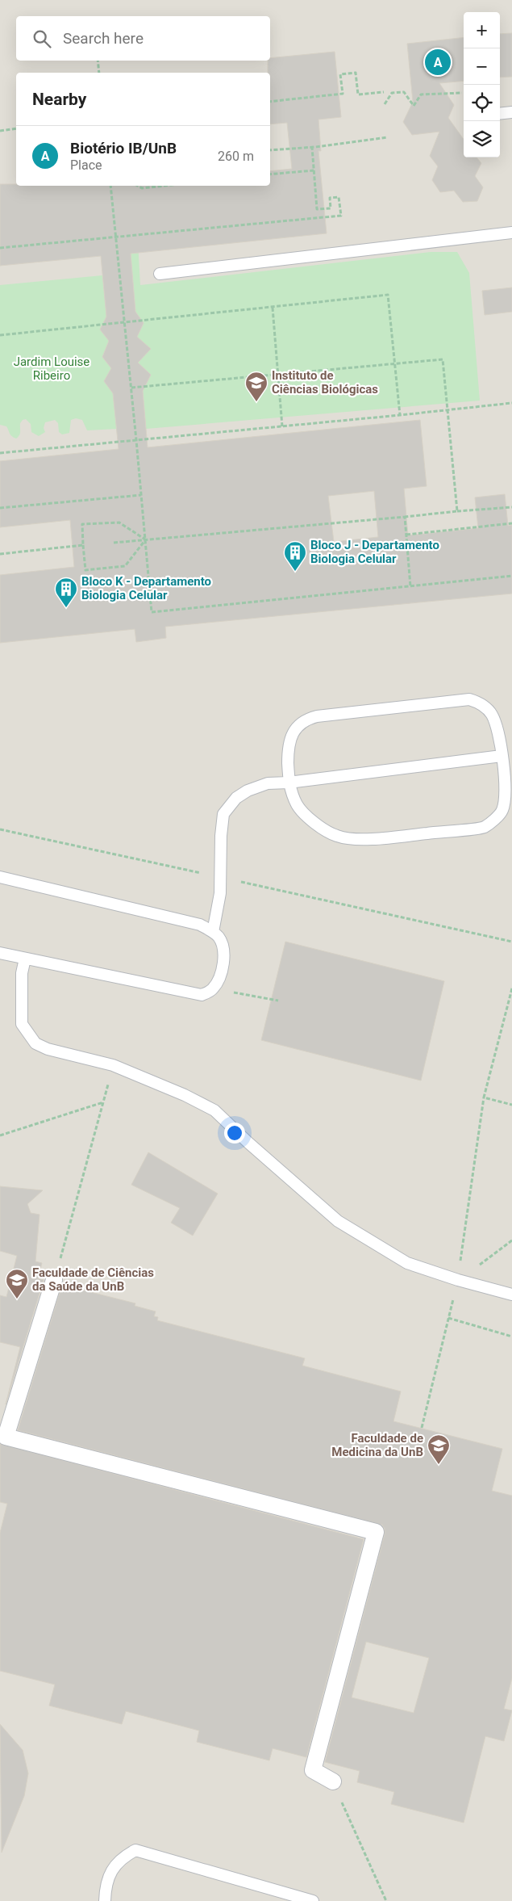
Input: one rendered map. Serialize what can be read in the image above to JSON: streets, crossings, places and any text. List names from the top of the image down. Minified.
{"parks":["Jardim Louise Ribeiro"],"places":{"school or university":["Instituto de Ciências Biológicas","Faculdade de Ciências da Saúde da UnB","Faculdade de Medicina da UnB"],"building":["Bloco J - Departamento Biologia Celular","Bloco K - Departamento Biologia Celular"]},"page":{"map_buttons":["+","−"],"search":"Search here","pins":"A","heading":"Nearby","list":[{"mark":"A","name":"Biotério IB/UnB","note":"Place","value":"260 m"}]}}
